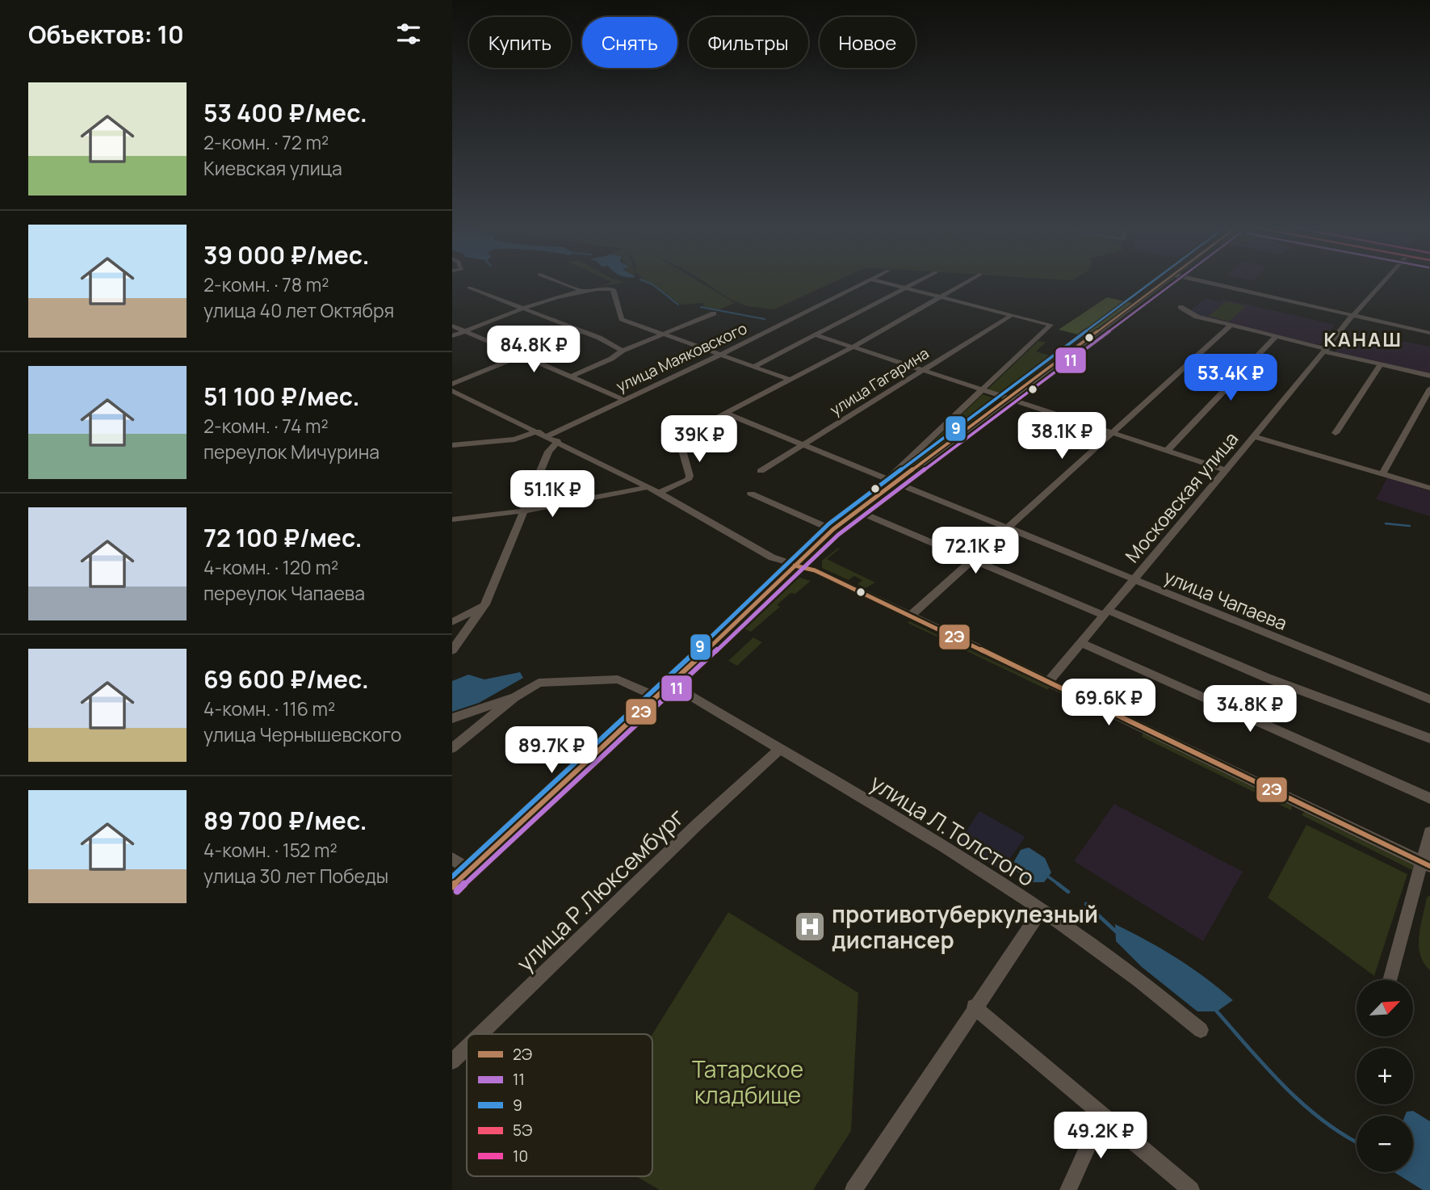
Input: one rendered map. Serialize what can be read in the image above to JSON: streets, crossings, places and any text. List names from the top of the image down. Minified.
{"streets":{"street":["улица Маяковского","улица Гагарина","Московская улица","улица Чапаева","улица Л.Толстого","улица Р.Люксембург"]},"crossings":[["улица Гагарина","улица Чапаева"],["Московская улица","улица Чапаева"],["улица Л.Толстого","улица Р.Люксембург"]],"districts":["КАНАШ"],"parks":["Татарское кладбище"],"places":{"hospital":["противотуберкулезный диспансер"]},"lines":["transit line 2Э","transit line 11","transit line 9"],"legend":["2Э","11","9","5Э","10"],"north":"top right","page":{"heading":"Объектов: 10","chip":["Купить","Снять","Фильтры","Новое"],"list":[{"name":"53 400 ₽/мес.","note":"2-комн. · 72 m² · Киевская улица"},{"name":"39 000 ₽/мес.","note":"2-комн. · 78 m² · улица 40 лет Октября"},{"name":"51 100 ₽/мес.","note":"2-комн. · 74 m² · переулок Мичурина"},{"name":"72 100 ₽/мес.","note":"4-комн. · 120 m² · переулок Чапаева"},{"name":"69 600 ₽/мес.","note":"4-комн. · 116 m² · улица Чернышевского"},{"name":"89 700 ₽/мес.","note":"4-комн. · 152 m² · улица 30 лет Победы"}],"price":["84.8K ₽","53.4K ₽","38.1K ₽","39K ₽","51.1K ₽","72.1K ₽","69.6K ₽","34.8K ₽","89.7K ₽","49.2K ₽"],"map_buttons":["+","−"]}}
